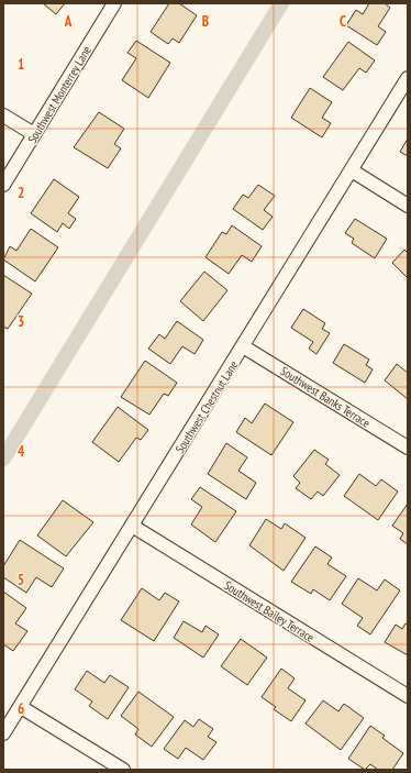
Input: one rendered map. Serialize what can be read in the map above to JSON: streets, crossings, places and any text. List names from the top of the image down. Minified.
{"streets":{"street":["Southwest Monterrey Lane","Southwest Banks Terrace","Southwest Chestnut Lane","Southwest Bailey Terrace"]},"crossings":[["Southwest Banks Terrace","Southwest Chestnut Lane"],["Southwest Chestnut Lane","Southwest Bailey Terrace"]],"grid":{"columns":["A","B","C"],"rows":["1","2","3","4","5","6"]}}
